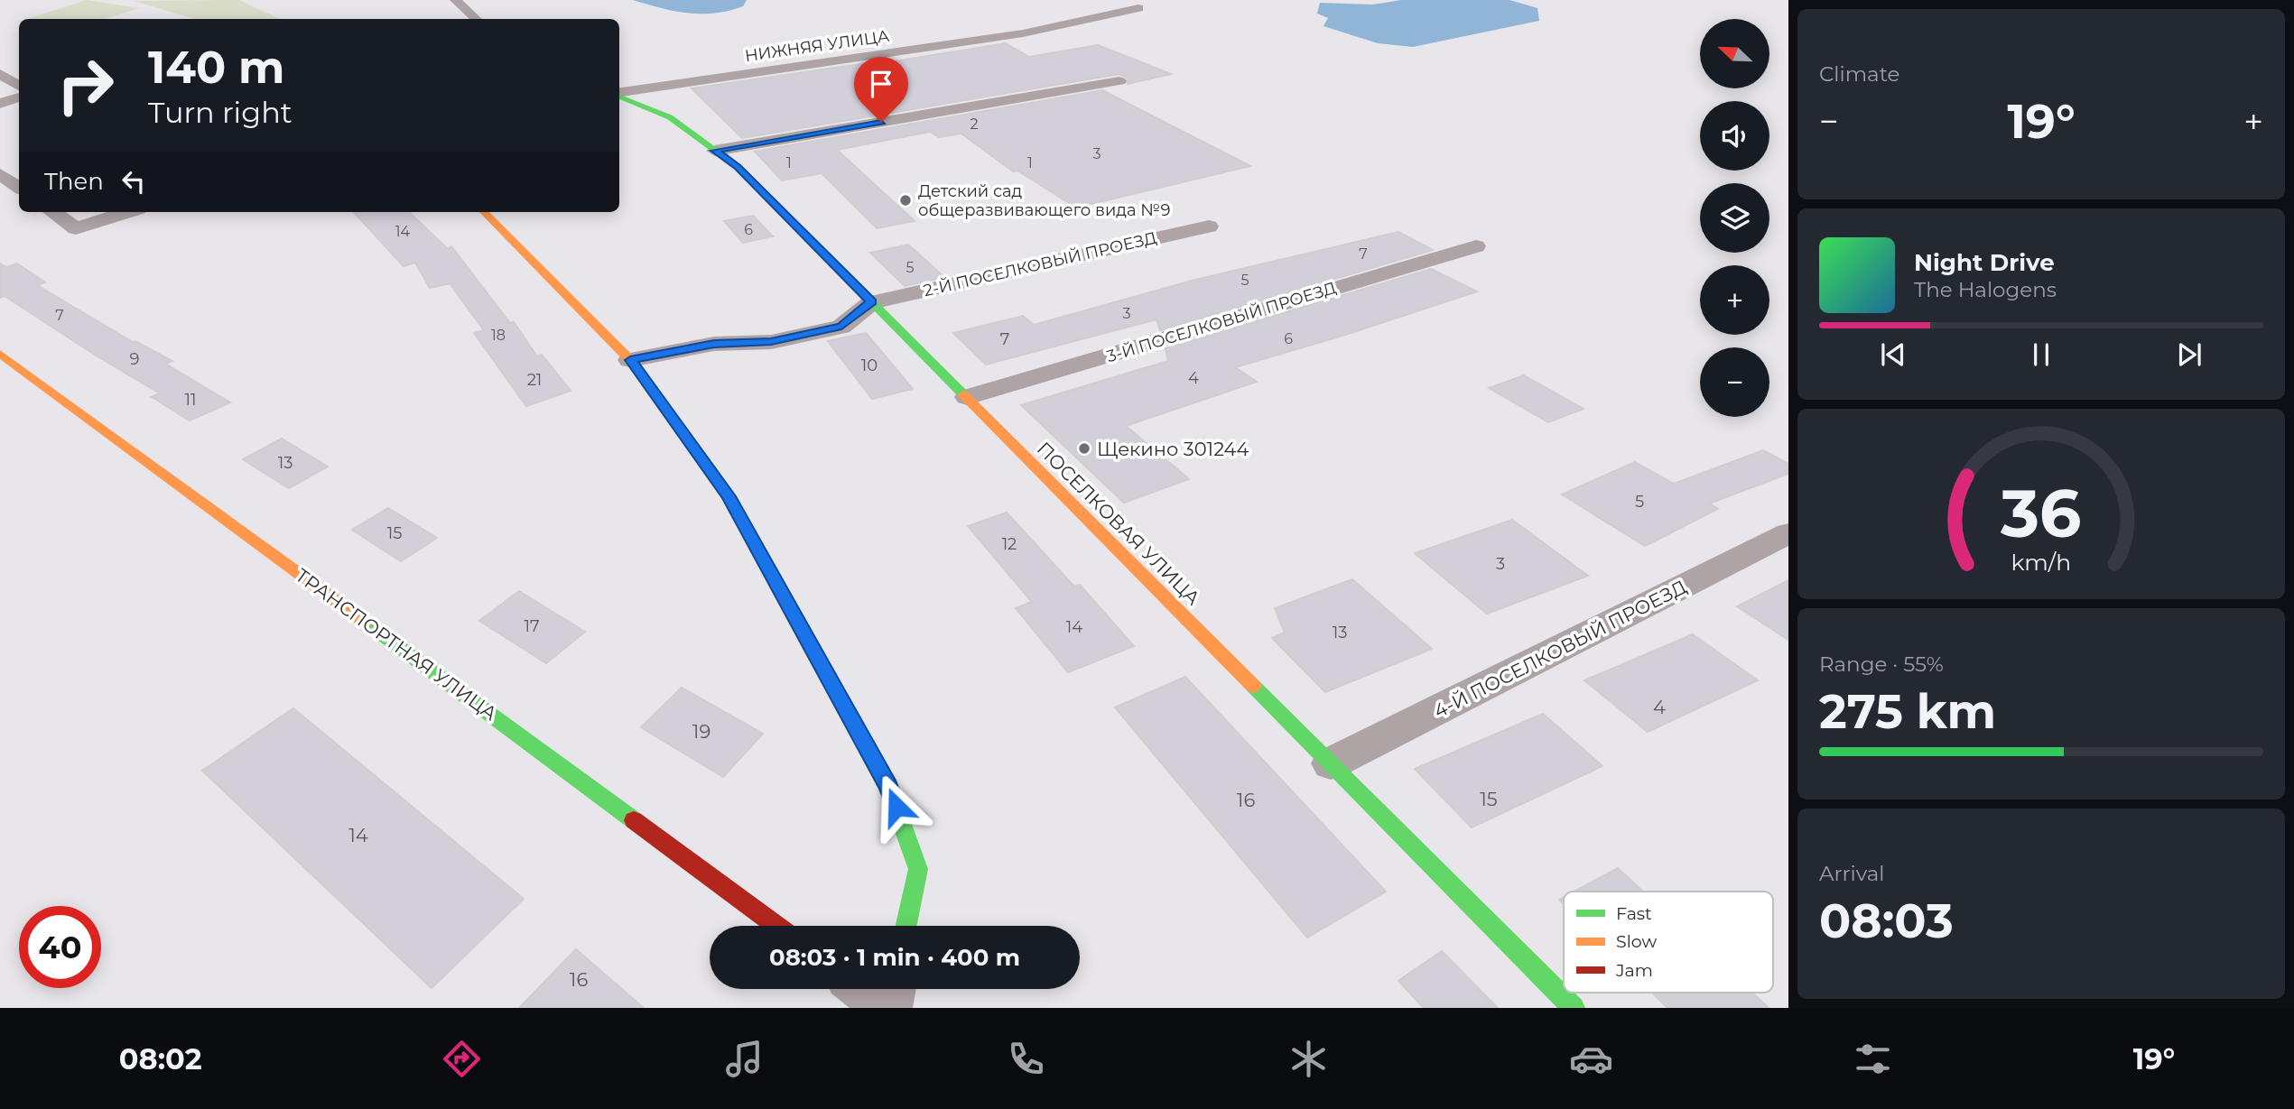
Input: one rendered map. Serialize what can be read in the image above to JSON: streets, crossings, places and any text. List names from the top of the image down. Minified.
{"streets":{"street":["НИЖНЯЯ УЛИЦА","2-Й ПОСЕЛКОВЫЙ ПРОЕЗД","3-Й ПОСЕЛКОВЫЙ ПРОЕЗД","ПОСЕЛКОВАЯ УЛИЦА","ТРАНСПОРТНАЯ УЛИЦА","4-Й ПОСЕЛКОВЫЙ ПРОЕЗД"]},"crossings":[["2-Й ПОСЕЛКОВЫЙ ПРОЕЗД","ПОСЕЛКОВАЯ УЛИЦА"],["3-Й ПОСЕЛКОВЫЙ ПРОЕЗД","ПОСЕЛКОВАЯ УЛИЦА"],["ПОСЕЛКОВАЯ УЛИЦА","4-Й ПОСЕЛКОВЫЙ ПРОЕЗД"]],"places":["Детский сад общеразвивающего вида №9","Щекино 301244"],"house_numbers":["2","3","1","1","6","14","7","5","5","3","7","18","6","7","9","10","4","21","11","13","5","15","12","3","17","14","13","4","19","15","16","14","16"],"legend":["Fast","Slow","Jam"],"north":"top left","page":{"tile":["Climate",["Range · 55%","275 km"],["Arrival","08:03"]],"map_buttons":["+","−"],"turn":["140 m","Turn right"],"heat":["−","19°","+"],"then":"Then","song":["Night Drive","The Halogens"],"limit":"40","trip":"08:03 · 1 min · 400 m","tabs":["08:02","19°"],"gauge":["36","km/h"]}}
